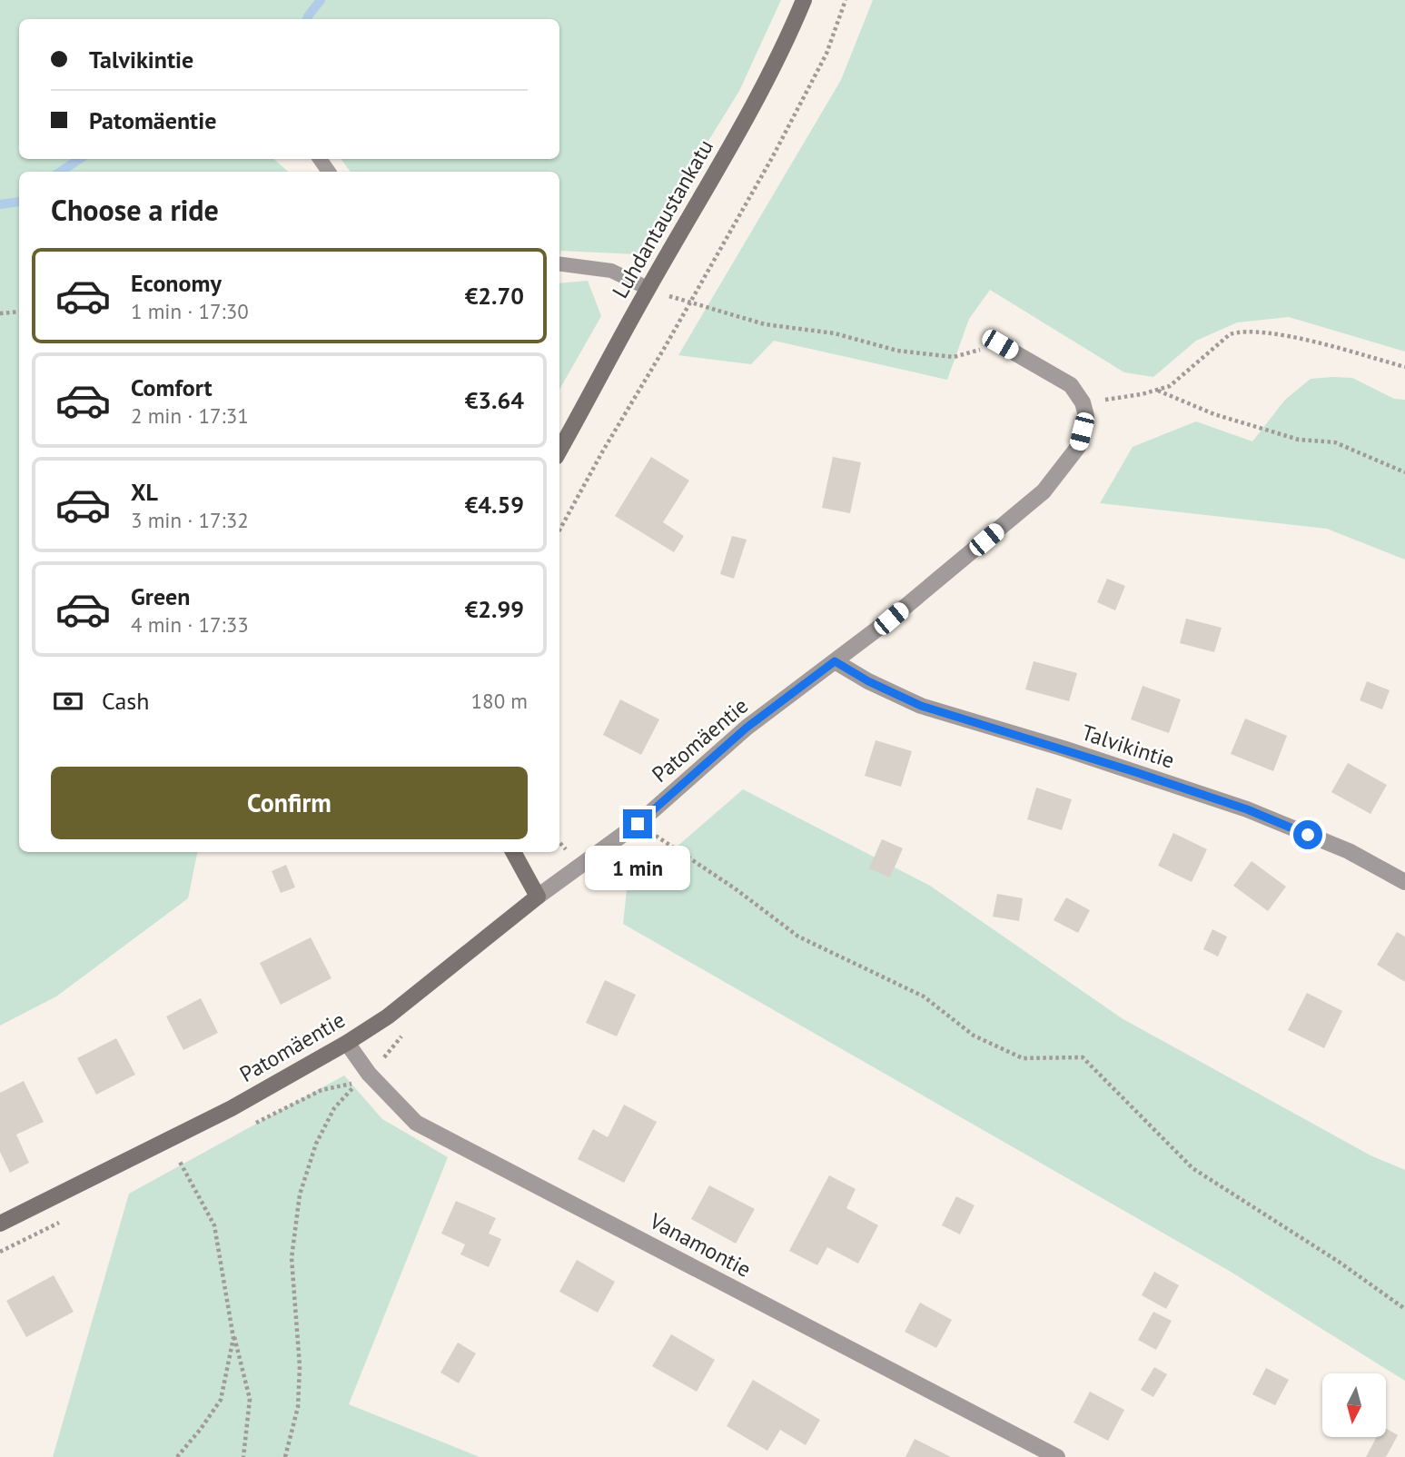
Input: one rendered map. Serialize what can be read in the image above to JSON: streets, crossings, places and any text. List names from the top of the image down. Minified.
{"streets":{"street":["Luhdantaustankatu","Patomäentie","Talvikintie","Vanamontie"]},"crossings":[["Patomäentie","Talvikintie"],["Patomäentie","Vanamontie"]],"north":"bottom","page":{"banner":["Talvikintie","Patomäentie"],"heading":"Choose a ride","list":[{"name":"Economy","note":"1 min · 17:30","value":"€2.70"},{"name":"Comfort","note":"2 min · 17:31","value":"€3.64"},{"name":"XL","note":"3 min · 17:32","value":"€4.59"},{"name":"Green","note":"4 min · 17:33","value":"€2.99"}],"pay":["Cash","180 m"],"buttons":"Confirm","bubble":"1 min"}}
